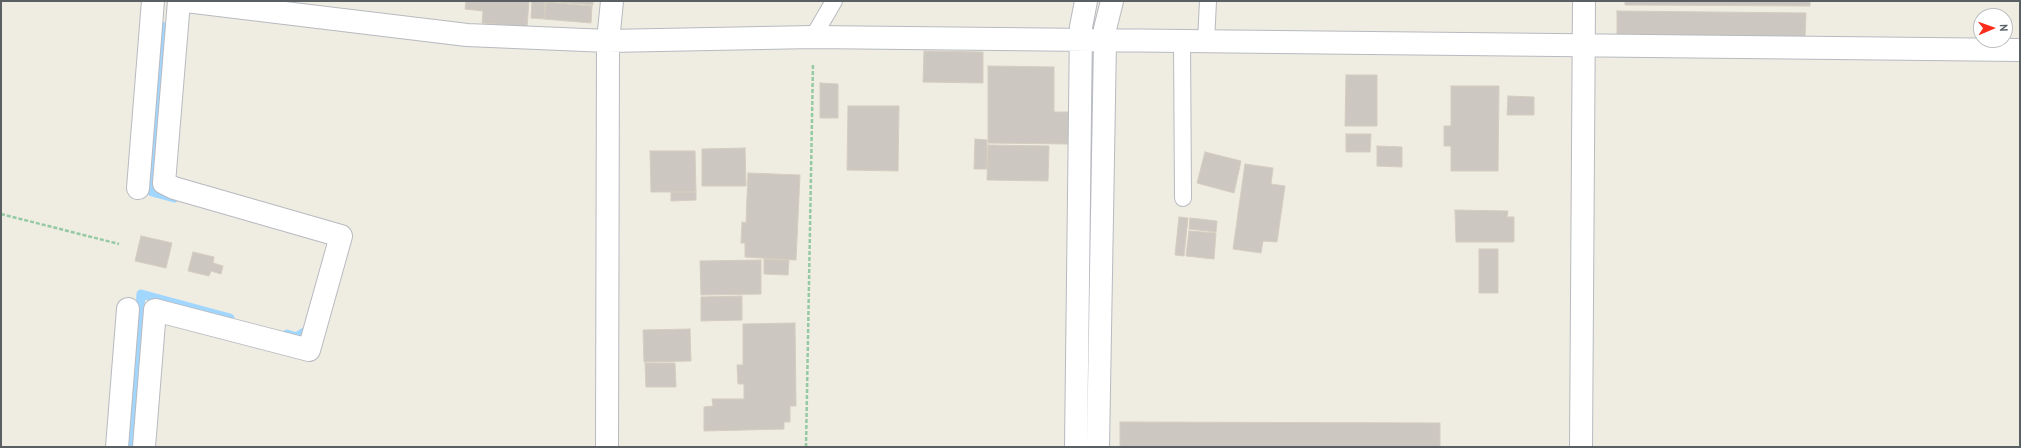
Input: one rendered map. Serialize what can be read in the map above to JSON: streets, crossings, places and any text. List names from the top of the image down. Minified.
{"north":"right"}
